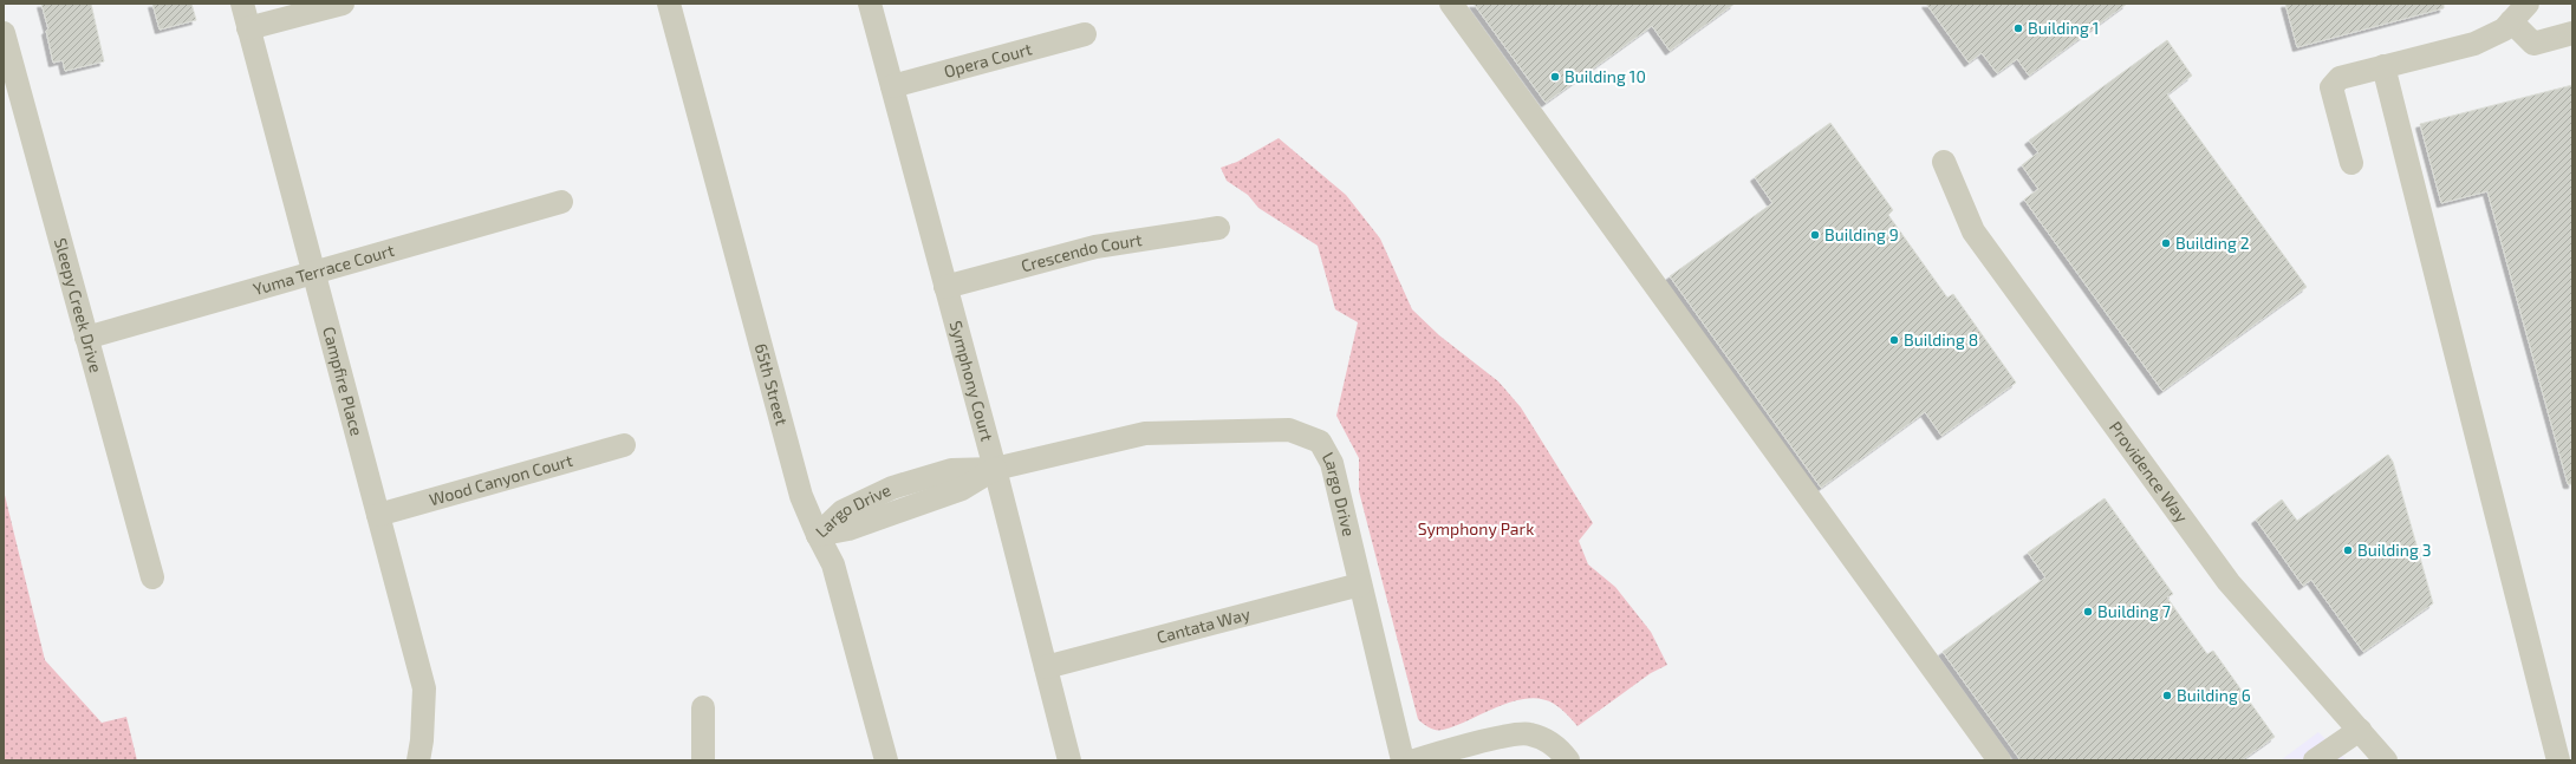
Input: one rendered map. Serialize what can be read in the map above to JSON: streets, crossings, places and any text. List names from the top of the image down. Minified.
{"streets":{"street":["Opera Court","Crescendo Court","Yuma Terrace Court","Sleepy Creek Drive","Campfire Place","Symphony Court","65th Street","Providence Way","Wood Canyon Court","Largo Drive","Cantata Way"]},"crossings":[["Opera Court","Symphony Court"],["Crescendo Court","Symphony Court"],["Yuma Terrace Court","Sleepy Creek Drive"],["Yuma Terrace Court","Campfire Place"],["Campfire Place","Wood Canyon Court"],["Symphony Court","Largo Drive"],["Symphony Court","Cantata Way"],["65th Street","Largo Drive"],["Largo Drive","Cantata Way"]],"parks":["Symphony Park"],"places":["Building 1","Building 10","Building 9","Building 2","Building 8","Building 3","Building 7","Building 6"]}
